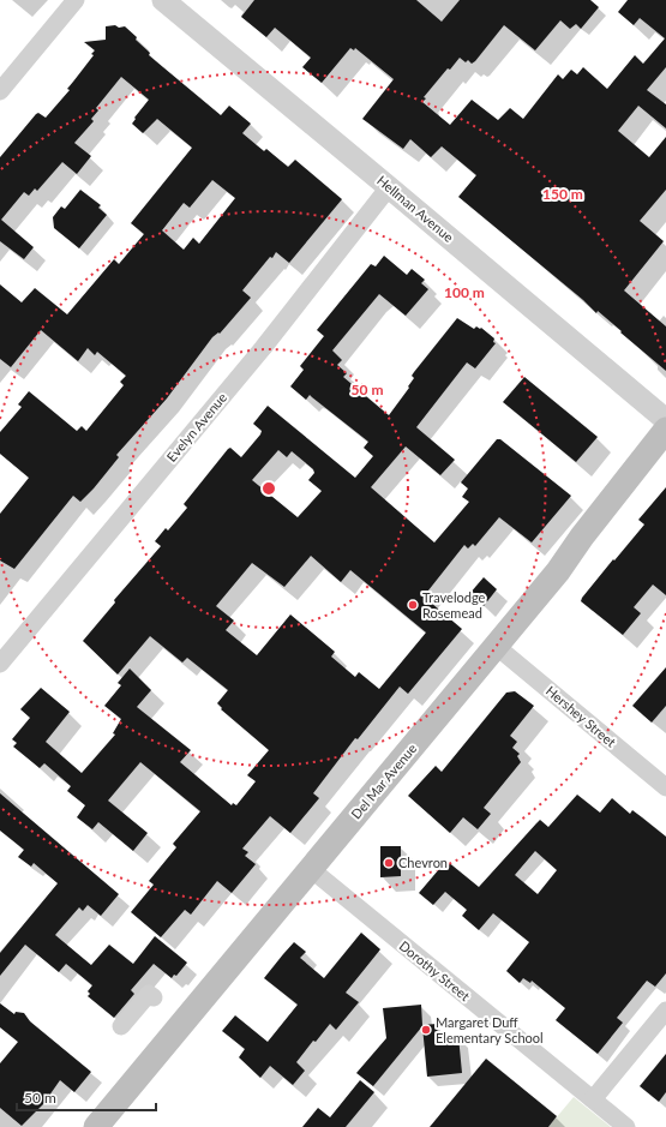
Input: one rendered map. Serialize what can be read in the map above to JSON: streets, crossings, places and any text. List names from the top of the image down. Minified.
{"streets":{"main road":["Del Mar Avenue"],"street":["Hellman Avenue","Evelyn Avenue","Hershey Street","Dorothy Street"]},"crossings":[["Hellman Avenue","Evelyn Avenue"],["Hershey Street","Del Mar Avenue"],["Del Mar Avenue","Dorothy Street"]],"places":["Travelodge Rosemead","Chevron","Margaret Duff Elementary School"],"scale_bar":"50 m","rings":["150 m","100 m","50 m"]}
